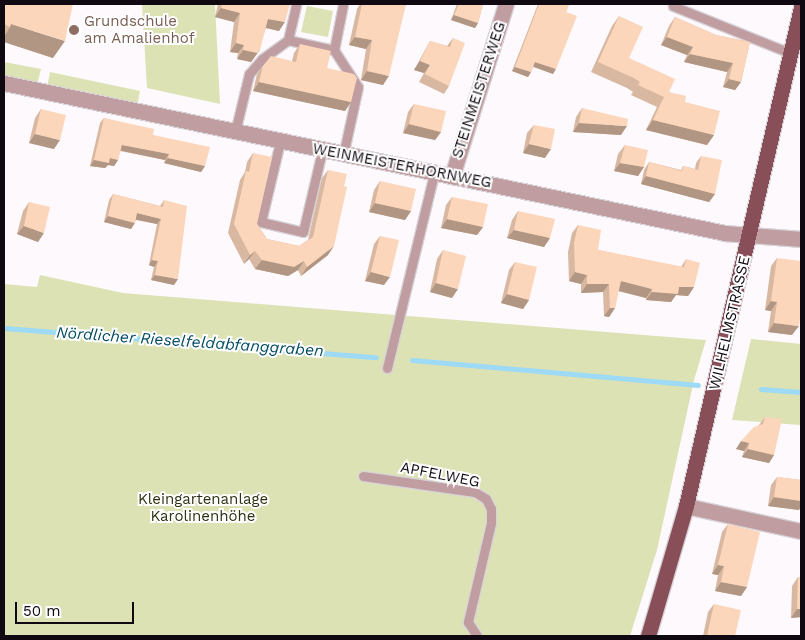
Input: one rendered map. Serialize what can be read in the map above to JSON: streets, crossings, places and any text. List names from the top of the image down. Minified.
{"streets":{"main road":["WILHELMSTRASSE"],"street":["STEINMEISTERWEG","WEINMEISTERHORNWEG"],"lane":["APFELWEG"]},"crossings":[["STEINMEISTERWEG","WEINMEISTERHORNWEG"],["WEINMEISTERHORNWEG","WILHELMSTRASSE"]],"water":["Nördlicher Rieselfeldabfanggraben"],"parks":["Kleingartenanlage Karolinenhöhe"],"places":["Grundschule am Amalienhof"],"scale_bar":"50 m"}
